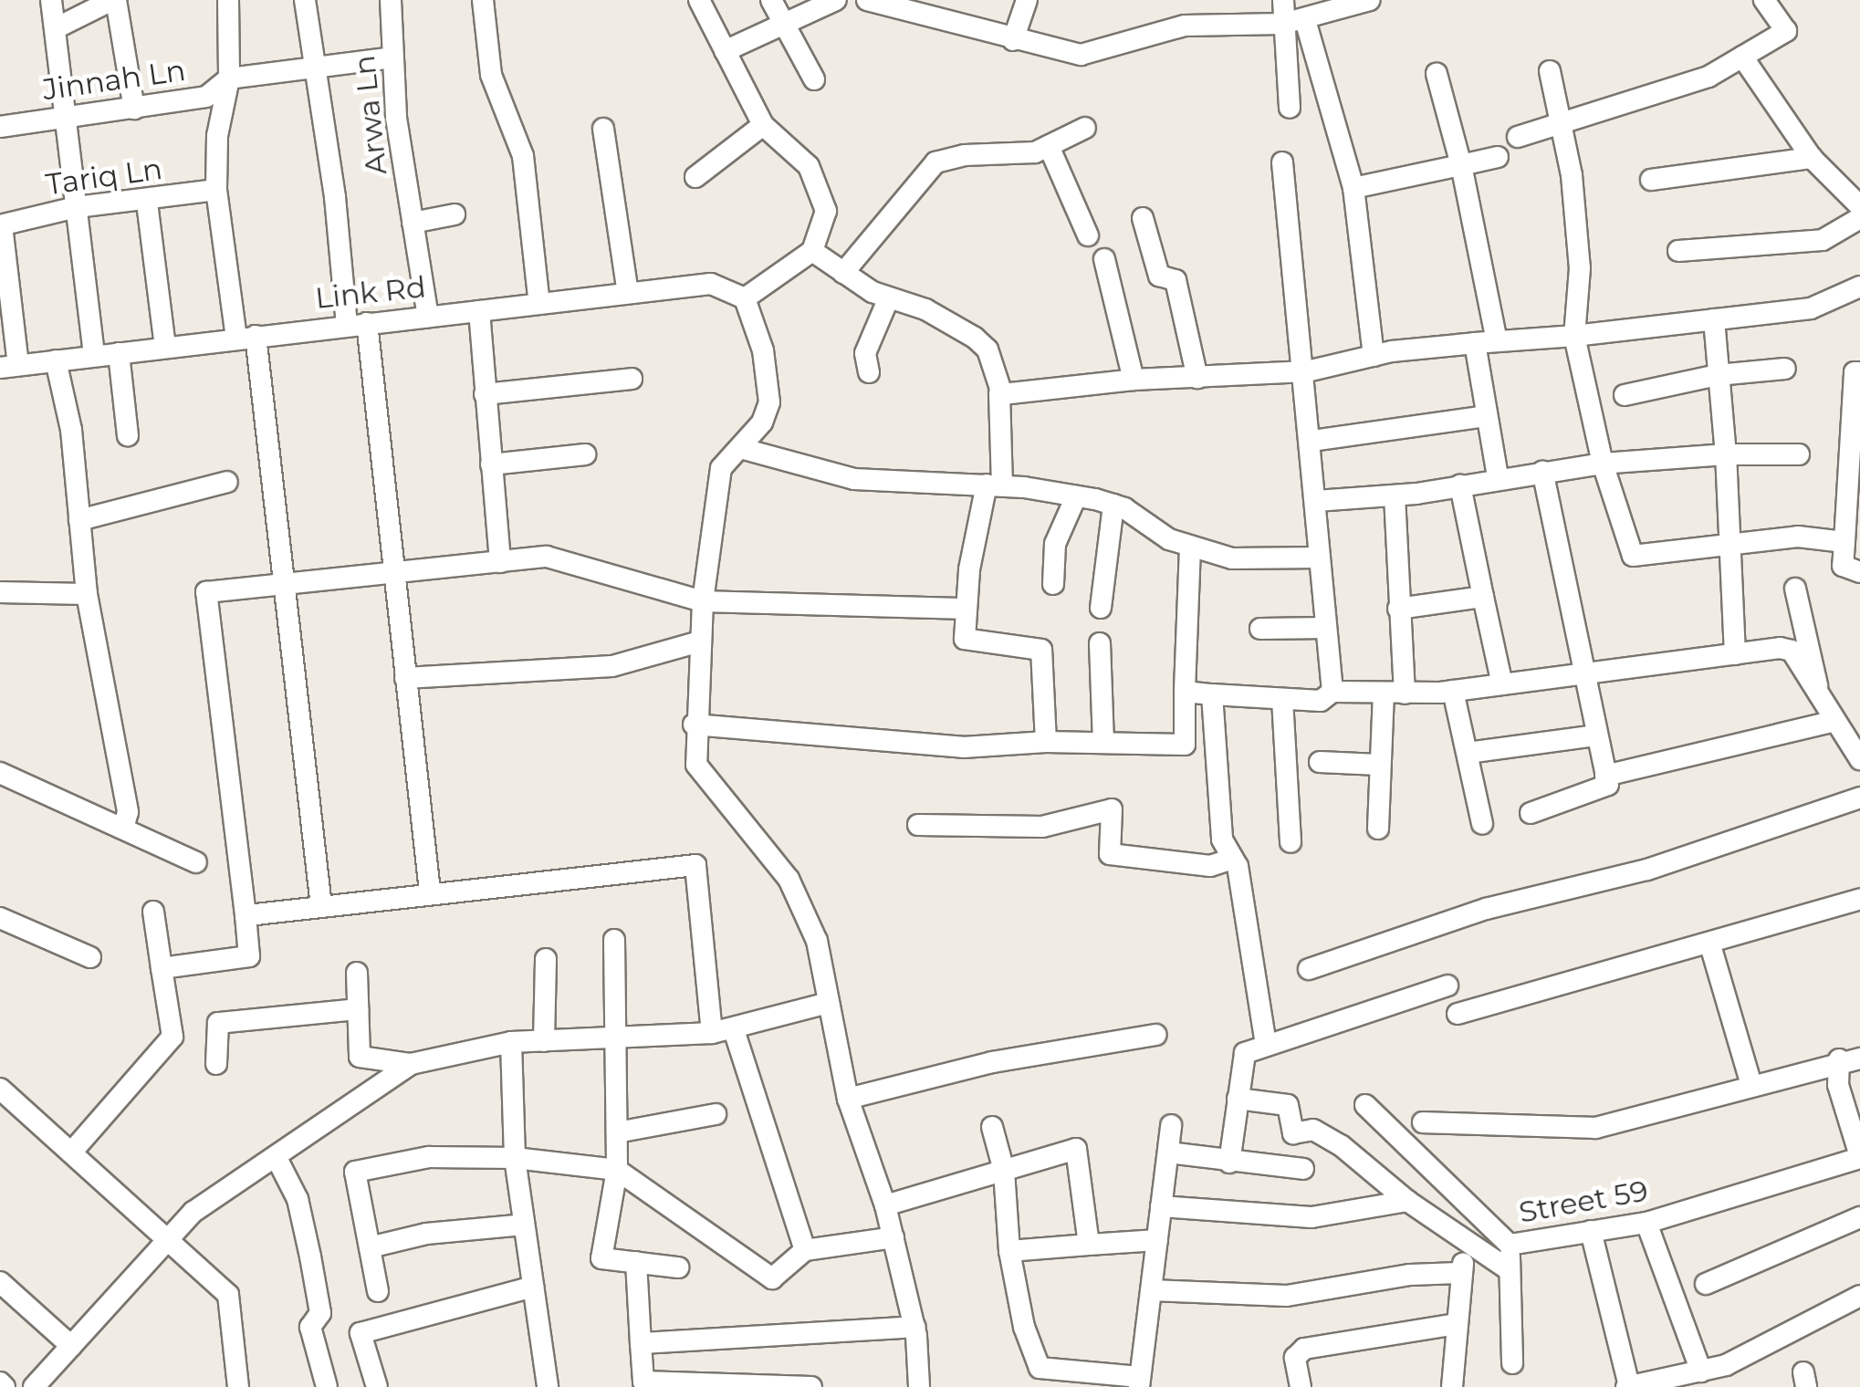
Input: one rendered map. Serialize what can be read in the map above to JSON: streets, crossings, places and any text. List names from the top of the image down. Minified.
{"streets":{"street":["Jinnah Ln","Arwa Ln","Tariq Ln","Link Rd","Street 59"]},"crossings":[["Jinnah Ln","Arwa Ln"],["Arwa Ln","Link Rd"]]}
